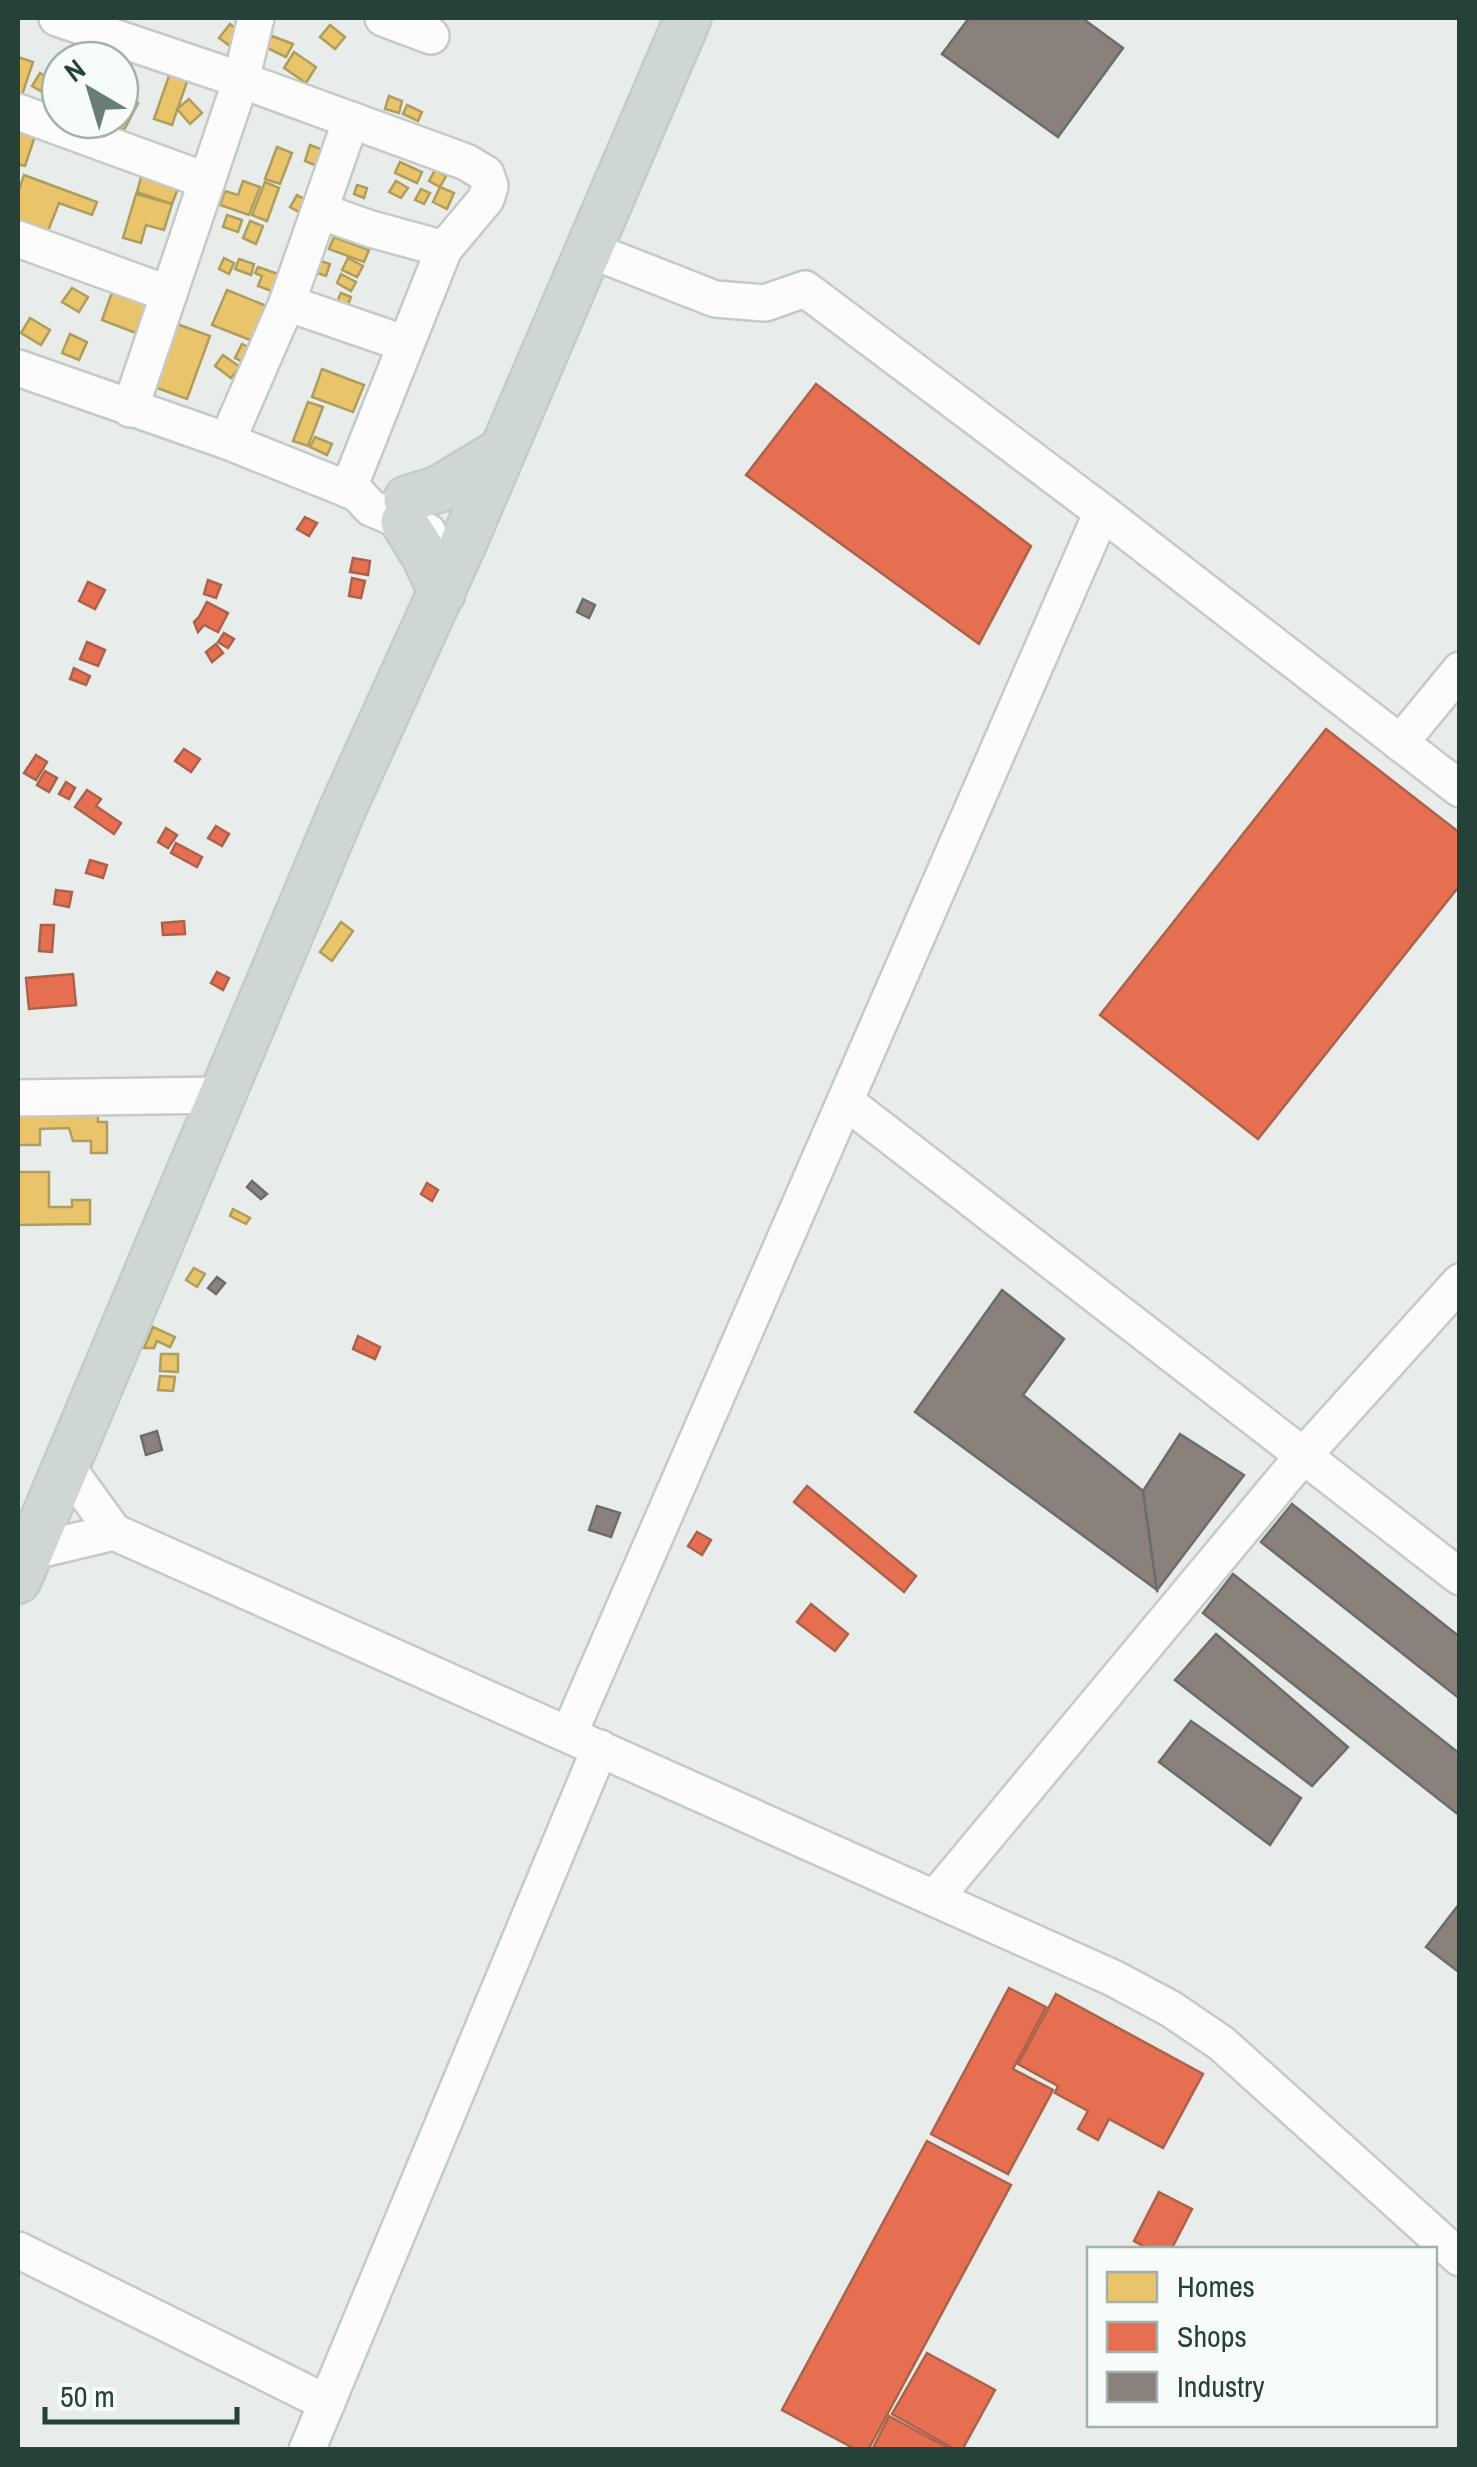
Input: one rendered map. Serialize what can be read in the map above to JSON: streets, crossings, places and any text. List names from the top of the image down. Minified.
{"legend":["Homes","Shops","Industry"],"scale_bar":"50 m","north":"top left"}
